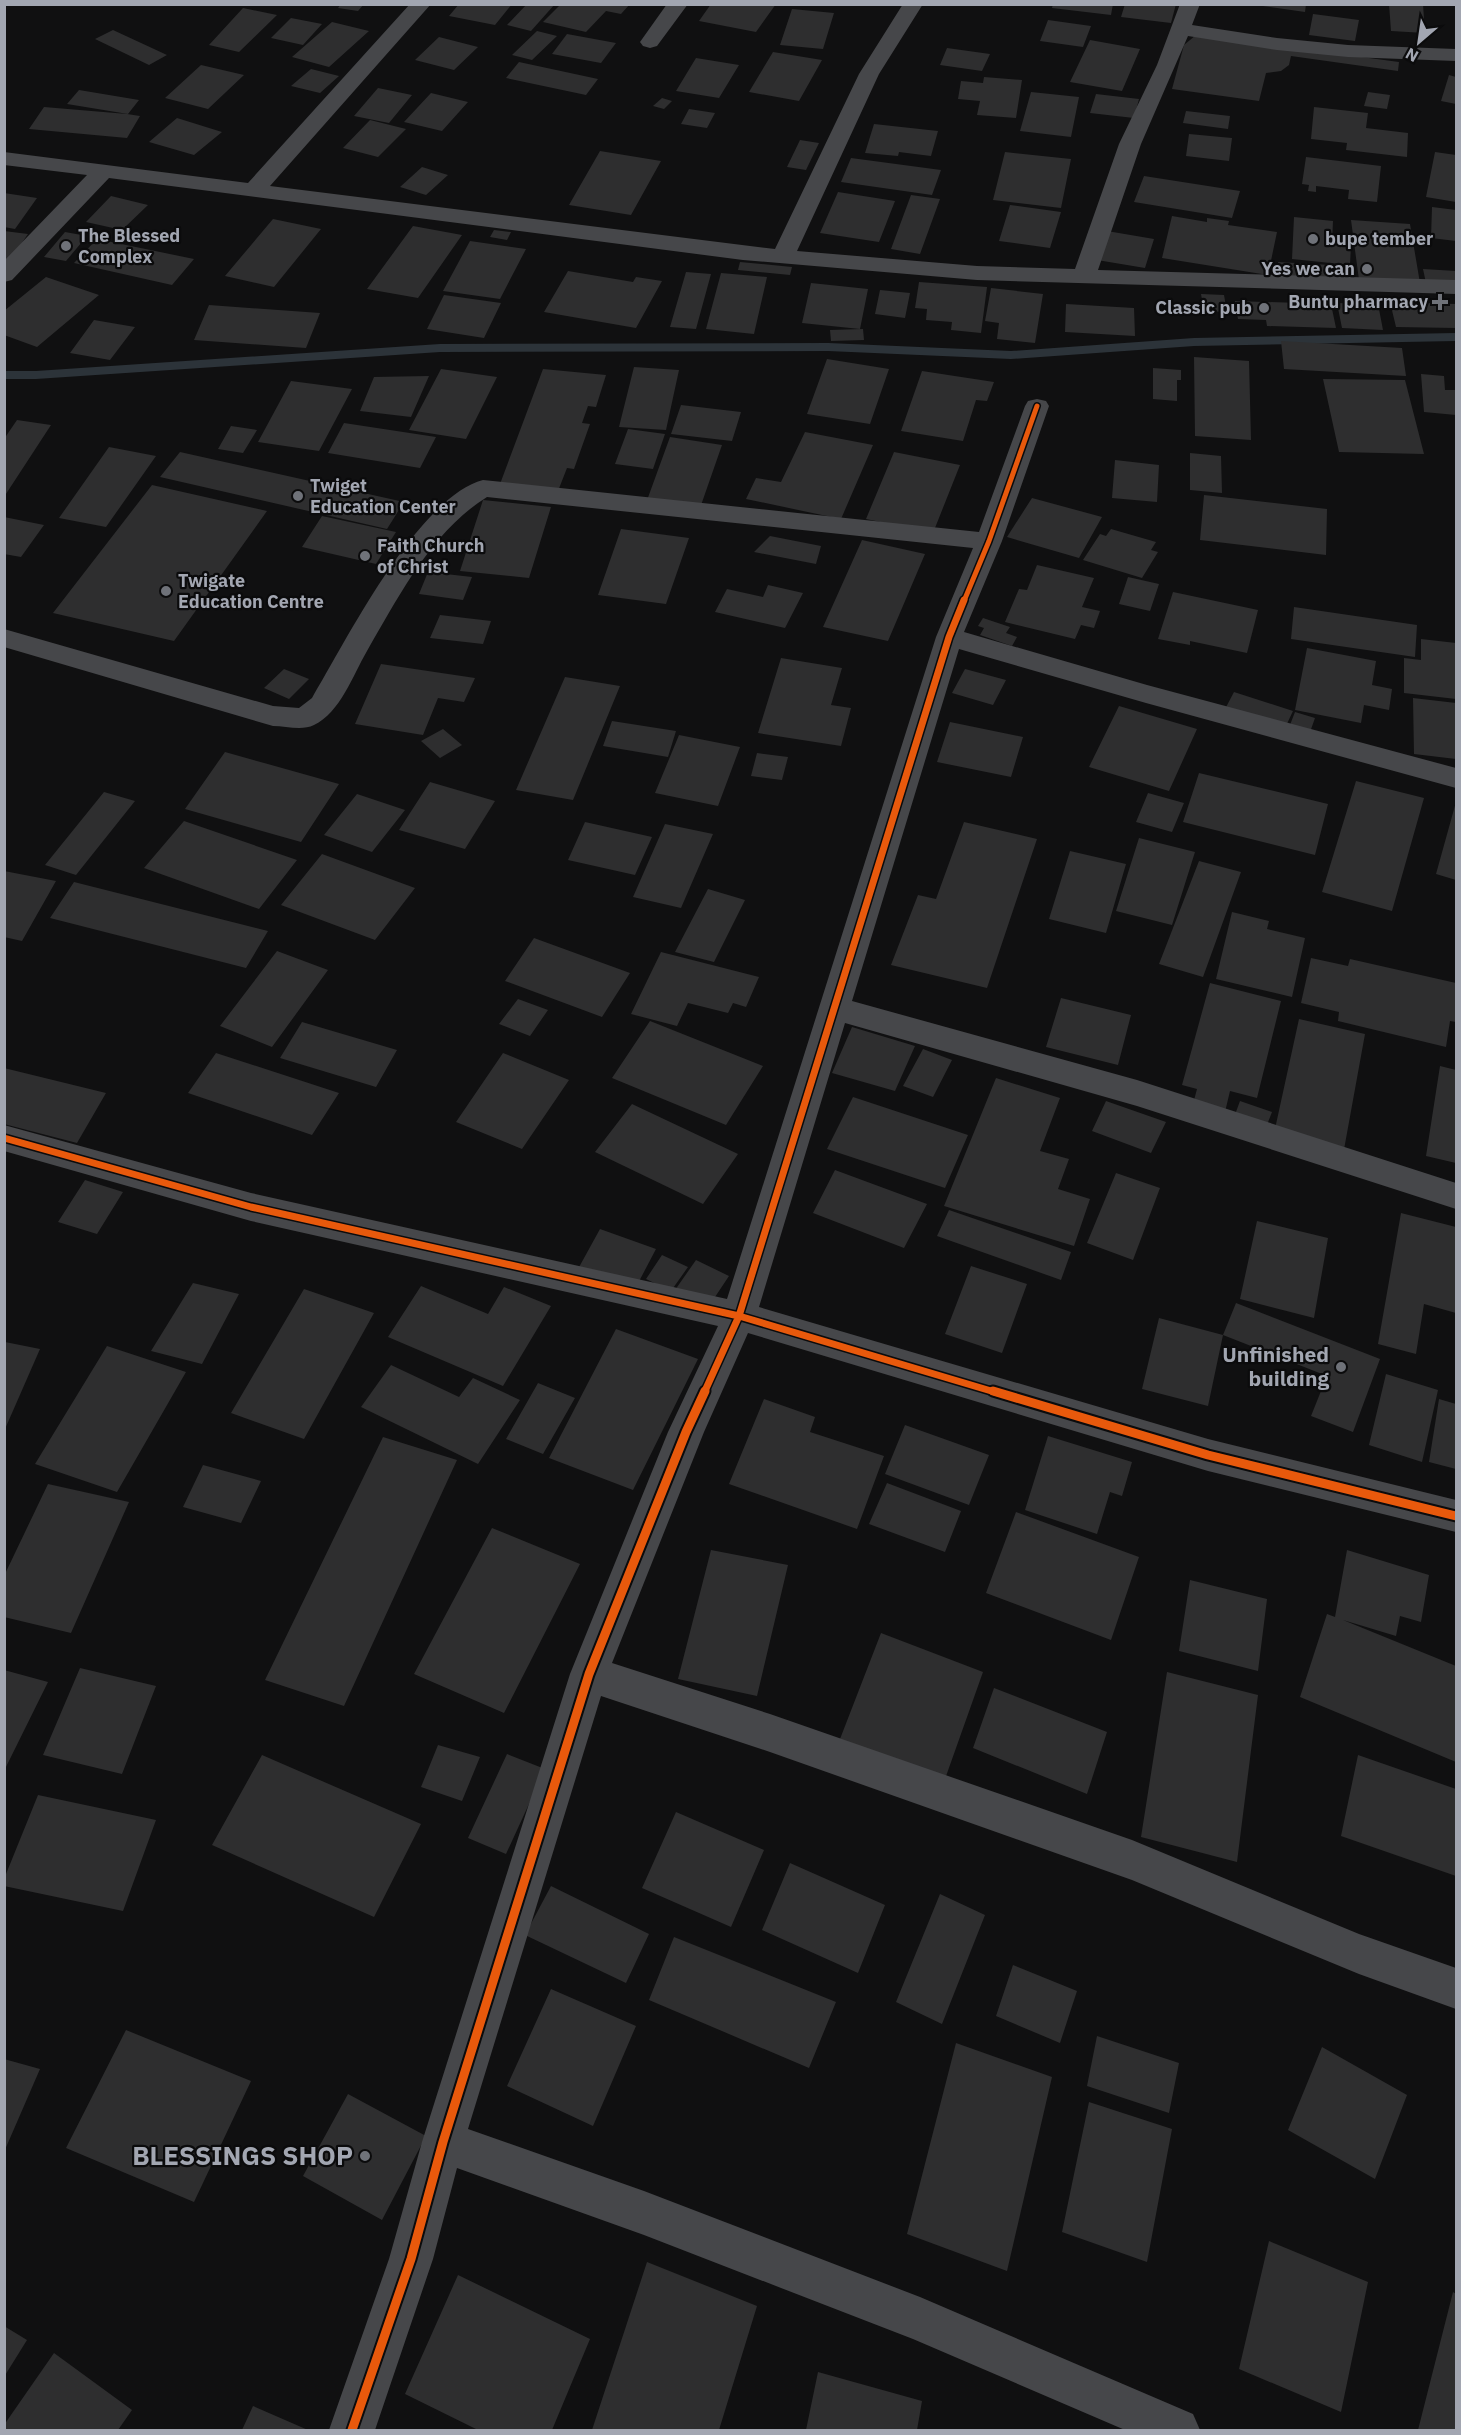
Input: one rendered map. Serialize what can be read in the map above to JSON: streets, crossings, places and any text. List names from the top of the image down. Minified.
{"places":{"other":["bupe tember","The Blessed Complex","Yes we can","Classic pub","Twiget Education Center","Faith Church of Christ","Twigate Education Centre","Unfinished building","BLESSINGS SHOP"],"health":["Buntu pharmacy"]},"north":"bottom left"}
